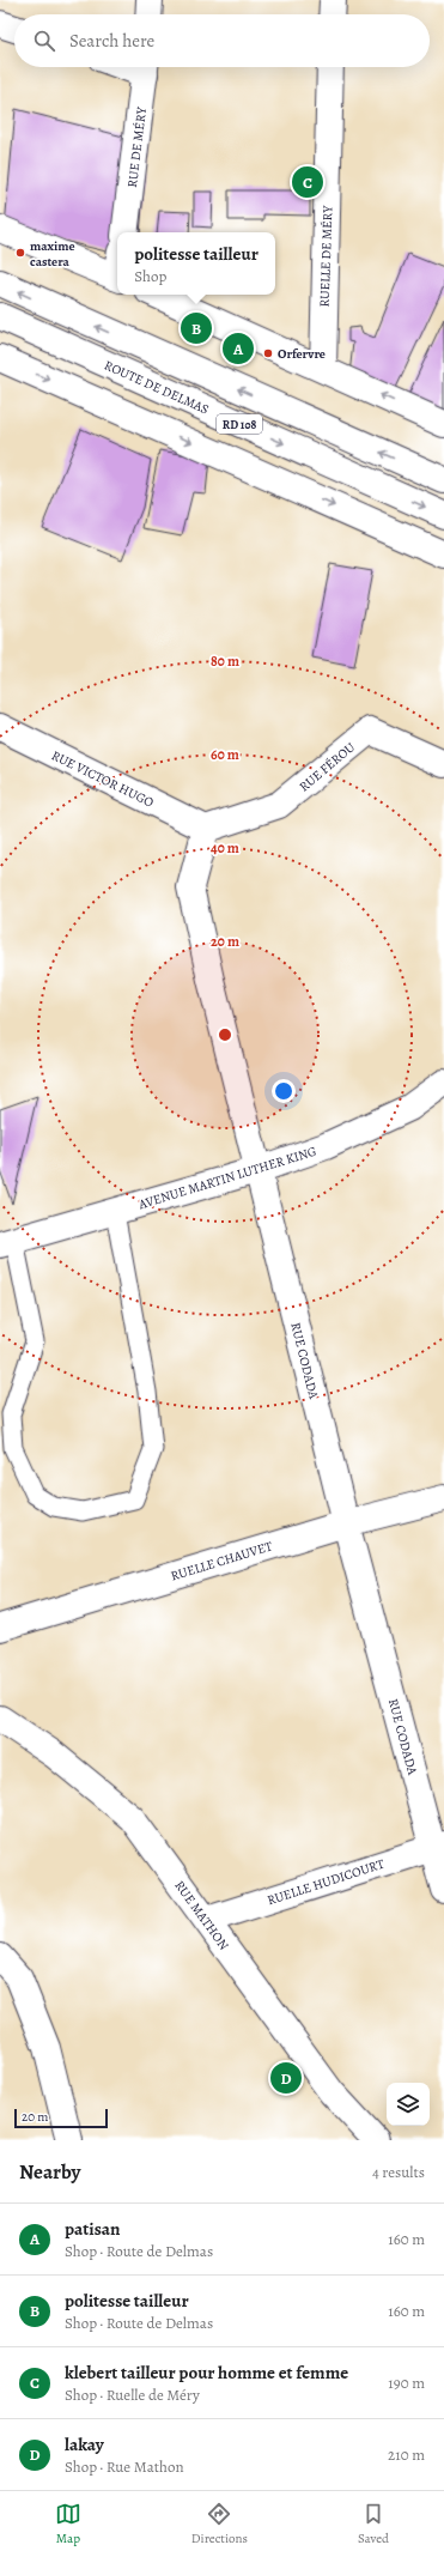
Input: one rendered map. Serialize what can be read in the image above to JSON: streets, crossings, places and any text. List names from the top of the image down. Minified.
{"streets":{"street":["RUE DE MÉRY","RUELLE DE MÉRY","ROUTE DE DELMAS","RD 108","RUE FÉROU","RUE VICTOR HUGO","AVENUE MARTIN LUTHER KING","RUE CODADA","RUELLE CHAUVET","RUELLE HUDICOURT","RUE MATHON"]},"crossings":[["RUE FÉROU","RUE VICTOR HUGO"],["RUE FÉROU","RUE CODADA"],["RUE VICTOR HUGO","RUE CODADA"],["AVENUE MARTIN LUTHER KING","RUE CODADA"],["RUE CODADA","RUELLE CHAUVET"],["RUE CODADA","RUELLE HUDICOURT"],["RUELLE HUDICOURT","RUE MATHON"]],"places":["maxime castera","Orfervre"],"scale_bar":"20 m","page":{"search":"Search here","pins":["C","B","A","D"],"popup":["politesse tailleur","Shop"],"scale":"20 m","heading":["Nearby","4 results"],"list":[{"mark":"A","name":"patisan","note":"Shop · Route de Delmas","value":"160 m"},{"mark":"B","name":"politesse tailleur","note":"Shop · Route de Delmas","value":"160 m"},{"mark":"C","name":"klebert tailleur pour homme et femme","note":"Shop · Ruelle de Méry","value":"190 m"},{"mark":"D","name":"lakay","note":"Shop · Rue Mathon","value":"210 m"}],"nav":["Map","Directions","Saved"]},"rings":["80 m","60 m","40 m","20 m"]}
